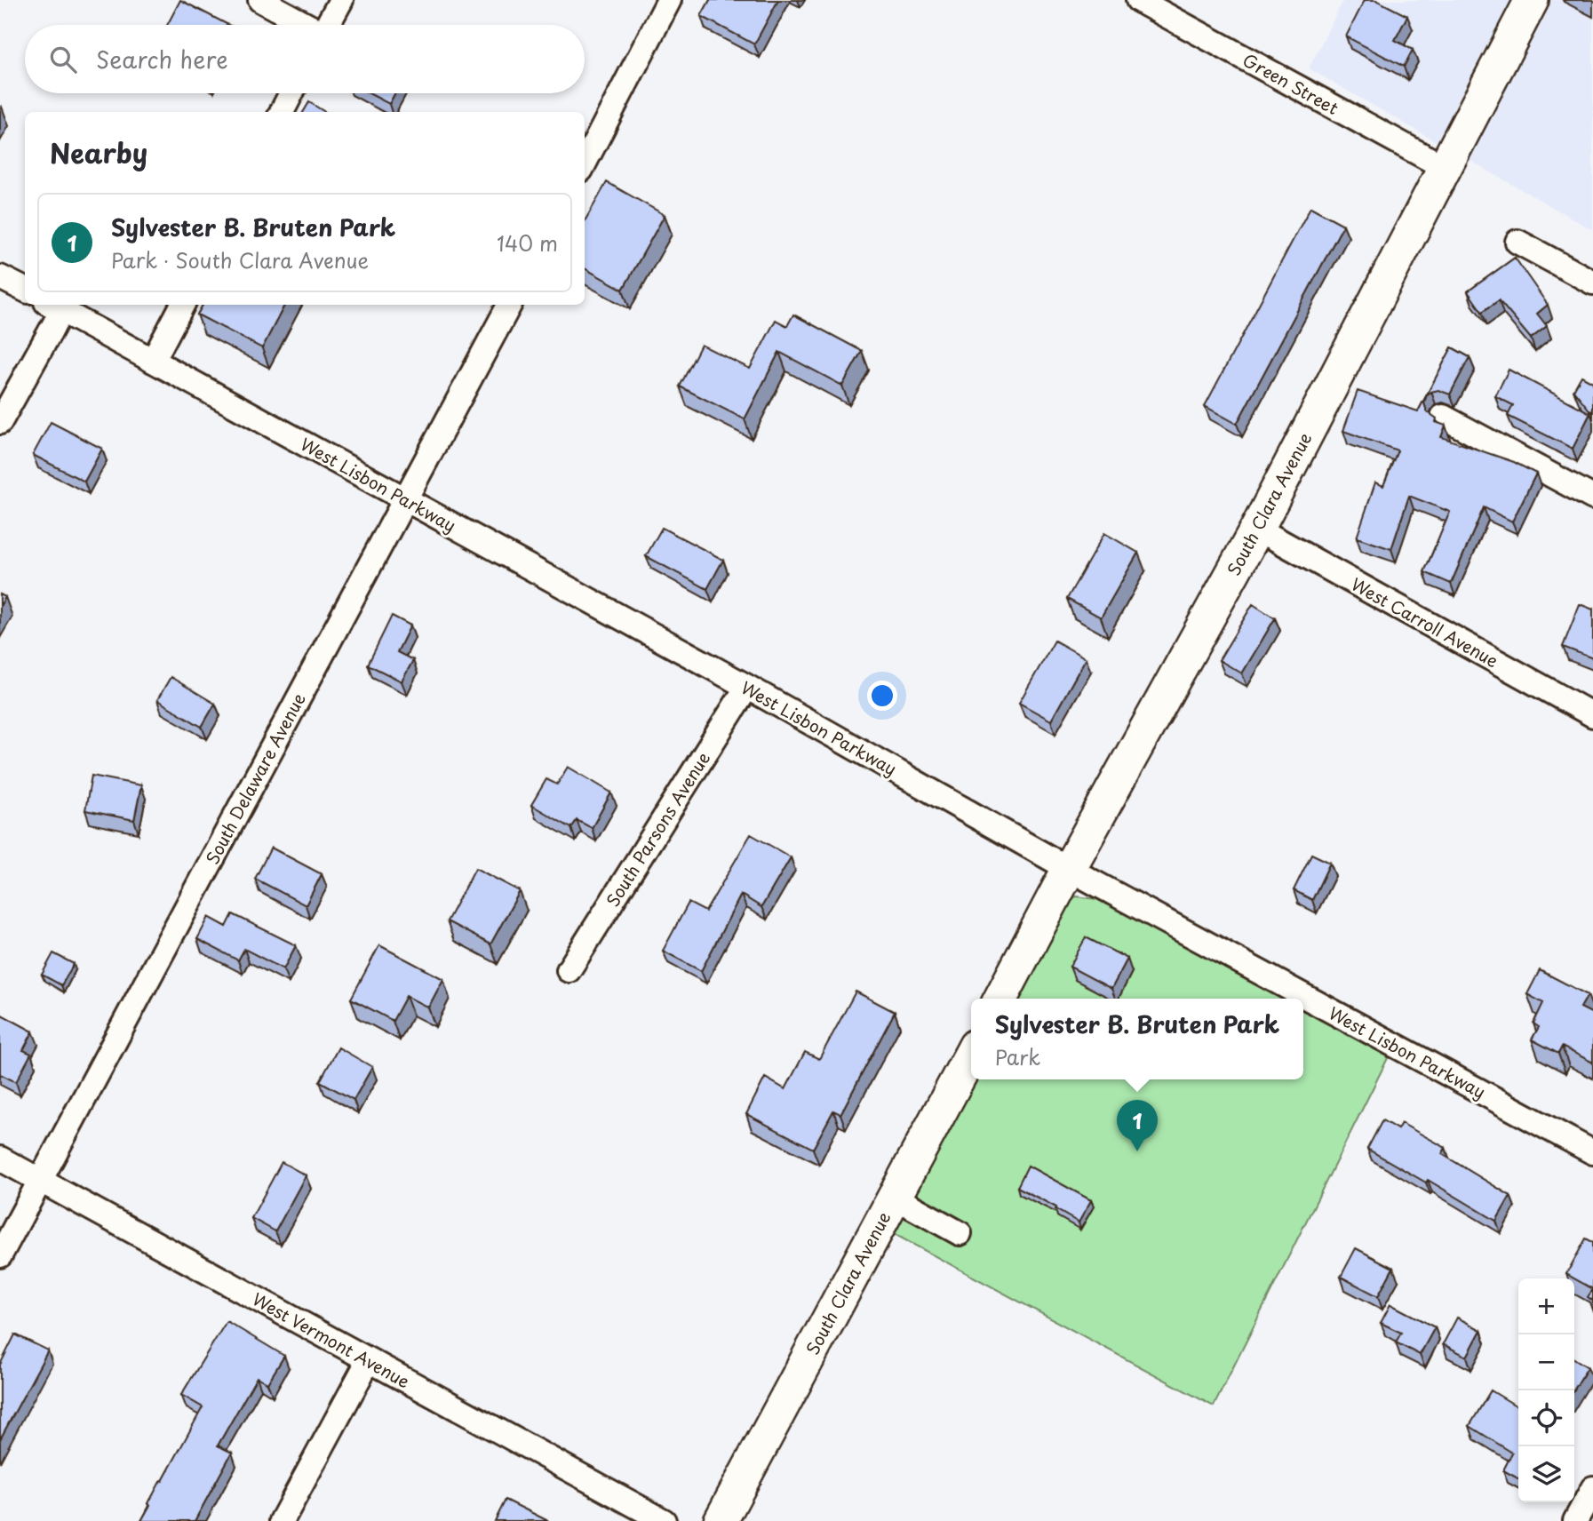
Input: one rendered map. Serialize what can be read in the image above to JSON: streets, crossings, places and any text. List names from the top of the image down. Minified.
{"streets":{"street":["Green Street","West Lisbon Parkway","South Clara Avenue","West Carroll Avenue","South Delaware Avenue","South Parsons Avenue","West Vermont Avenue"]},"crossings":[["Green Street","South Clara Avenue"],["West Lisbon Parkway","South Clara Avenue"],["West Lisbon Parkway","South Delaware Avenue"],["West Lisbon Parkway","South Parsons Avenue"],["South Clara Avenue","West Carroll Avenue"],["South Delaware Avenue","West Vermont Avenue"]],"page":{"search":"Search here","heading":"Nearby","list":[{"mark":"1","name":"Sylvester B. Bruten Park","note":"Park · South Clara Avenue","value":"140 m"}],"popup":["Sylvester B. Bruten Park","Park"],"pins":"1","map_buttons":["+","−"]}}
